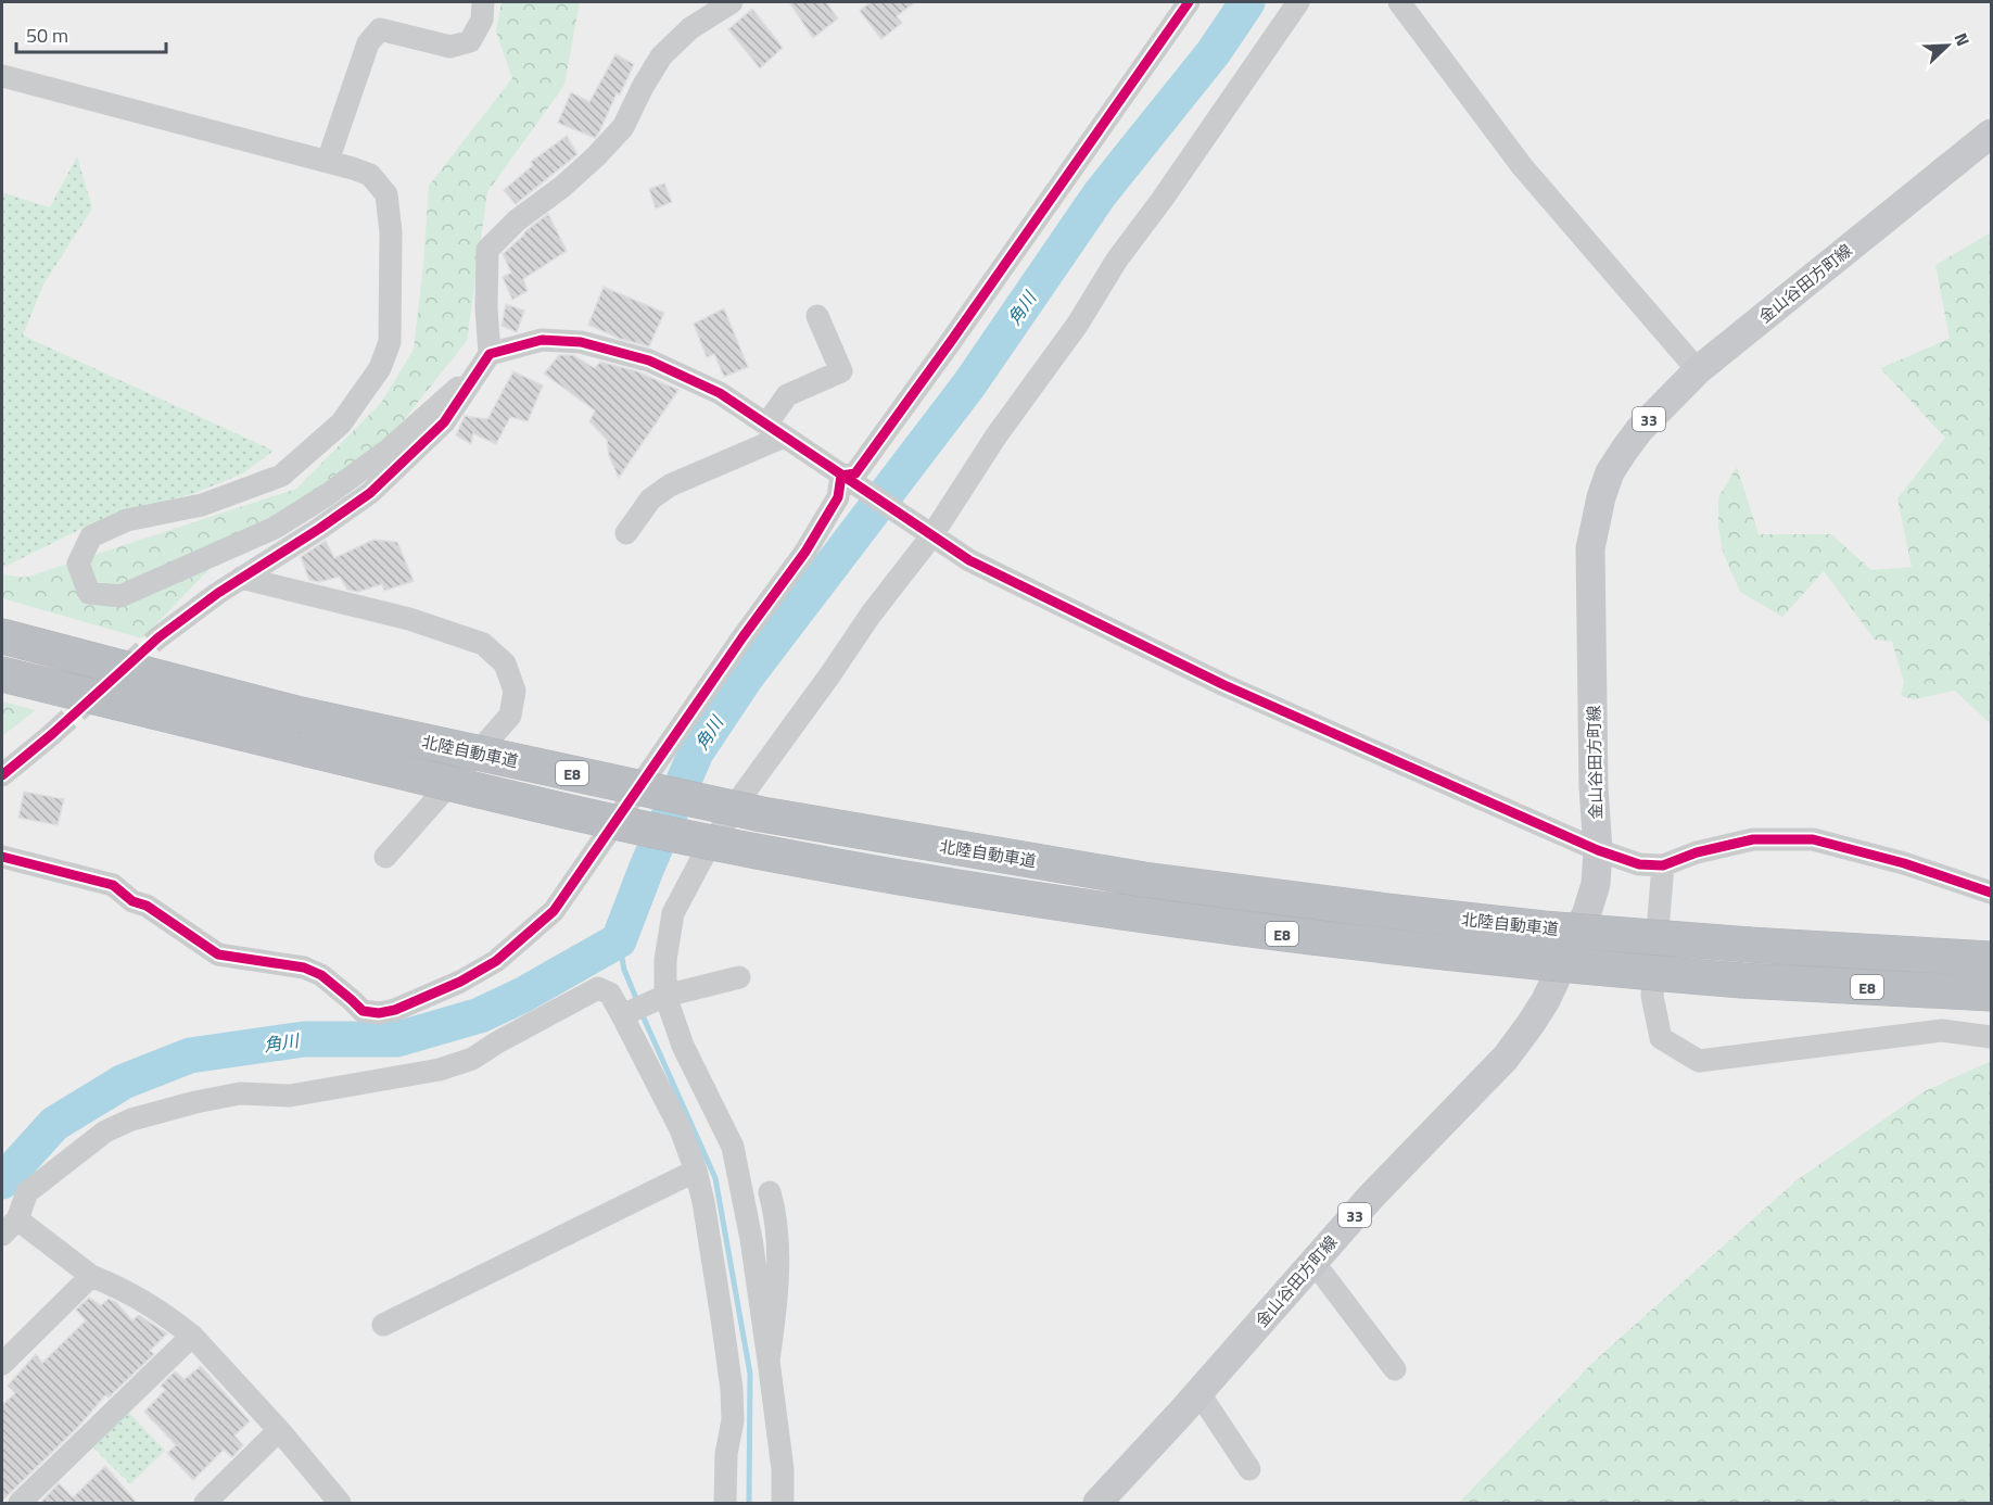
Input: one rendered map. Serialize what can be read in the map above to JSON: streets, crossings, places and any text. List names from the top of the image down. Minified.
{"streets":{"highway":["北陸自動車道","E8"],"main road":["金山谷田方町線","33"]},"water":["角川"],"scale_bar":"50 m","north":"top right"}
